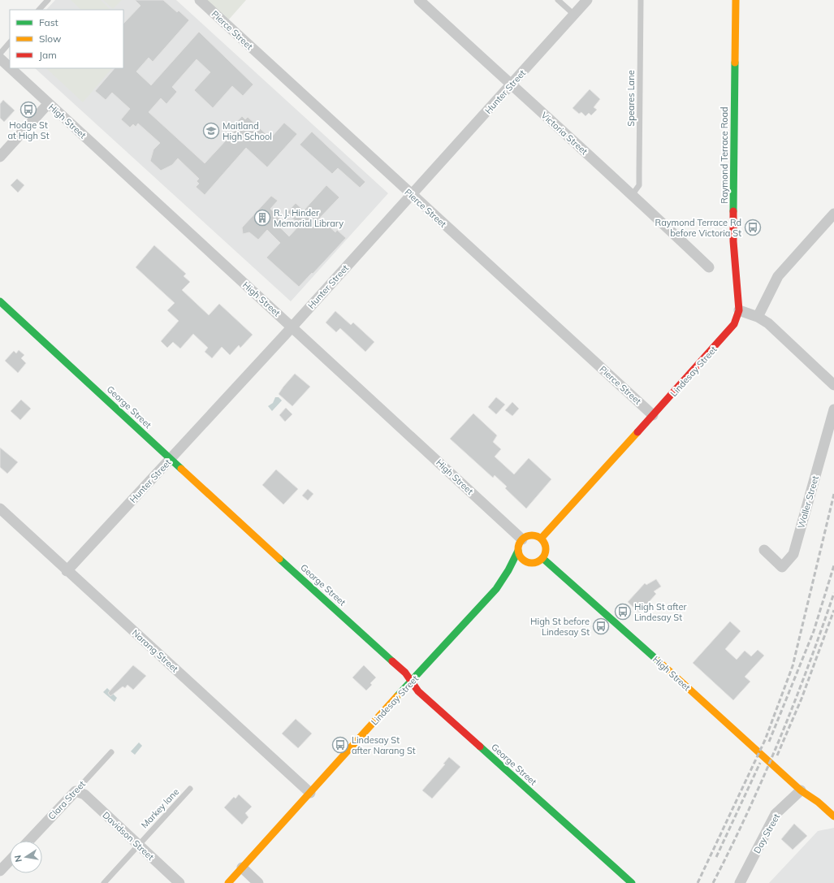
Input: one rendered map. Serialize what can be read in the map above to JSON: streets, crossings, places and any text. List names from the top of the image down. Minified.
{"streets":{"street":["Pierce Street","Hunter Street","High Street","Victoria Street","Raymond Terrace Road","Lindesay Street","George Street","Waller Street","Narang Street","Clara Street","Day Street","Davidson Street"],"lane":["Speares Lane","Markey lane"]},"crossings":[["Pierce Street","Hunter Street"],["Pierce Street","Lindesay Street"],["Hunter Street","High Street"],["Hunter Street","Victoria Street"],["Hunter Street","George Street"],["Hunter Street","Narang Street"],["Speares Lane","Victoria Street"],["High Street","Lindesay Street"],["High Street","Day Street"],["Raymond Terrace Road","Lindesay Street"],["Lindesay Street","George Street"],["Lindesay Street","Narang Street"],["Clara Street","Davidson Street"],["Markey lane","Davidson Street"]],"places":{"bus stop":["Hodge St at High St","Raymond Terrace Rd before Victoria St","High St after Lindesay St","High St before Lindesay St","Lindesay St after Narang St"],"school or university":["Maitland High School"],"building":["R. J. Hinder Memorial Library"]},"legend":["Fast","Slow","Jam"],"north":"left"}
